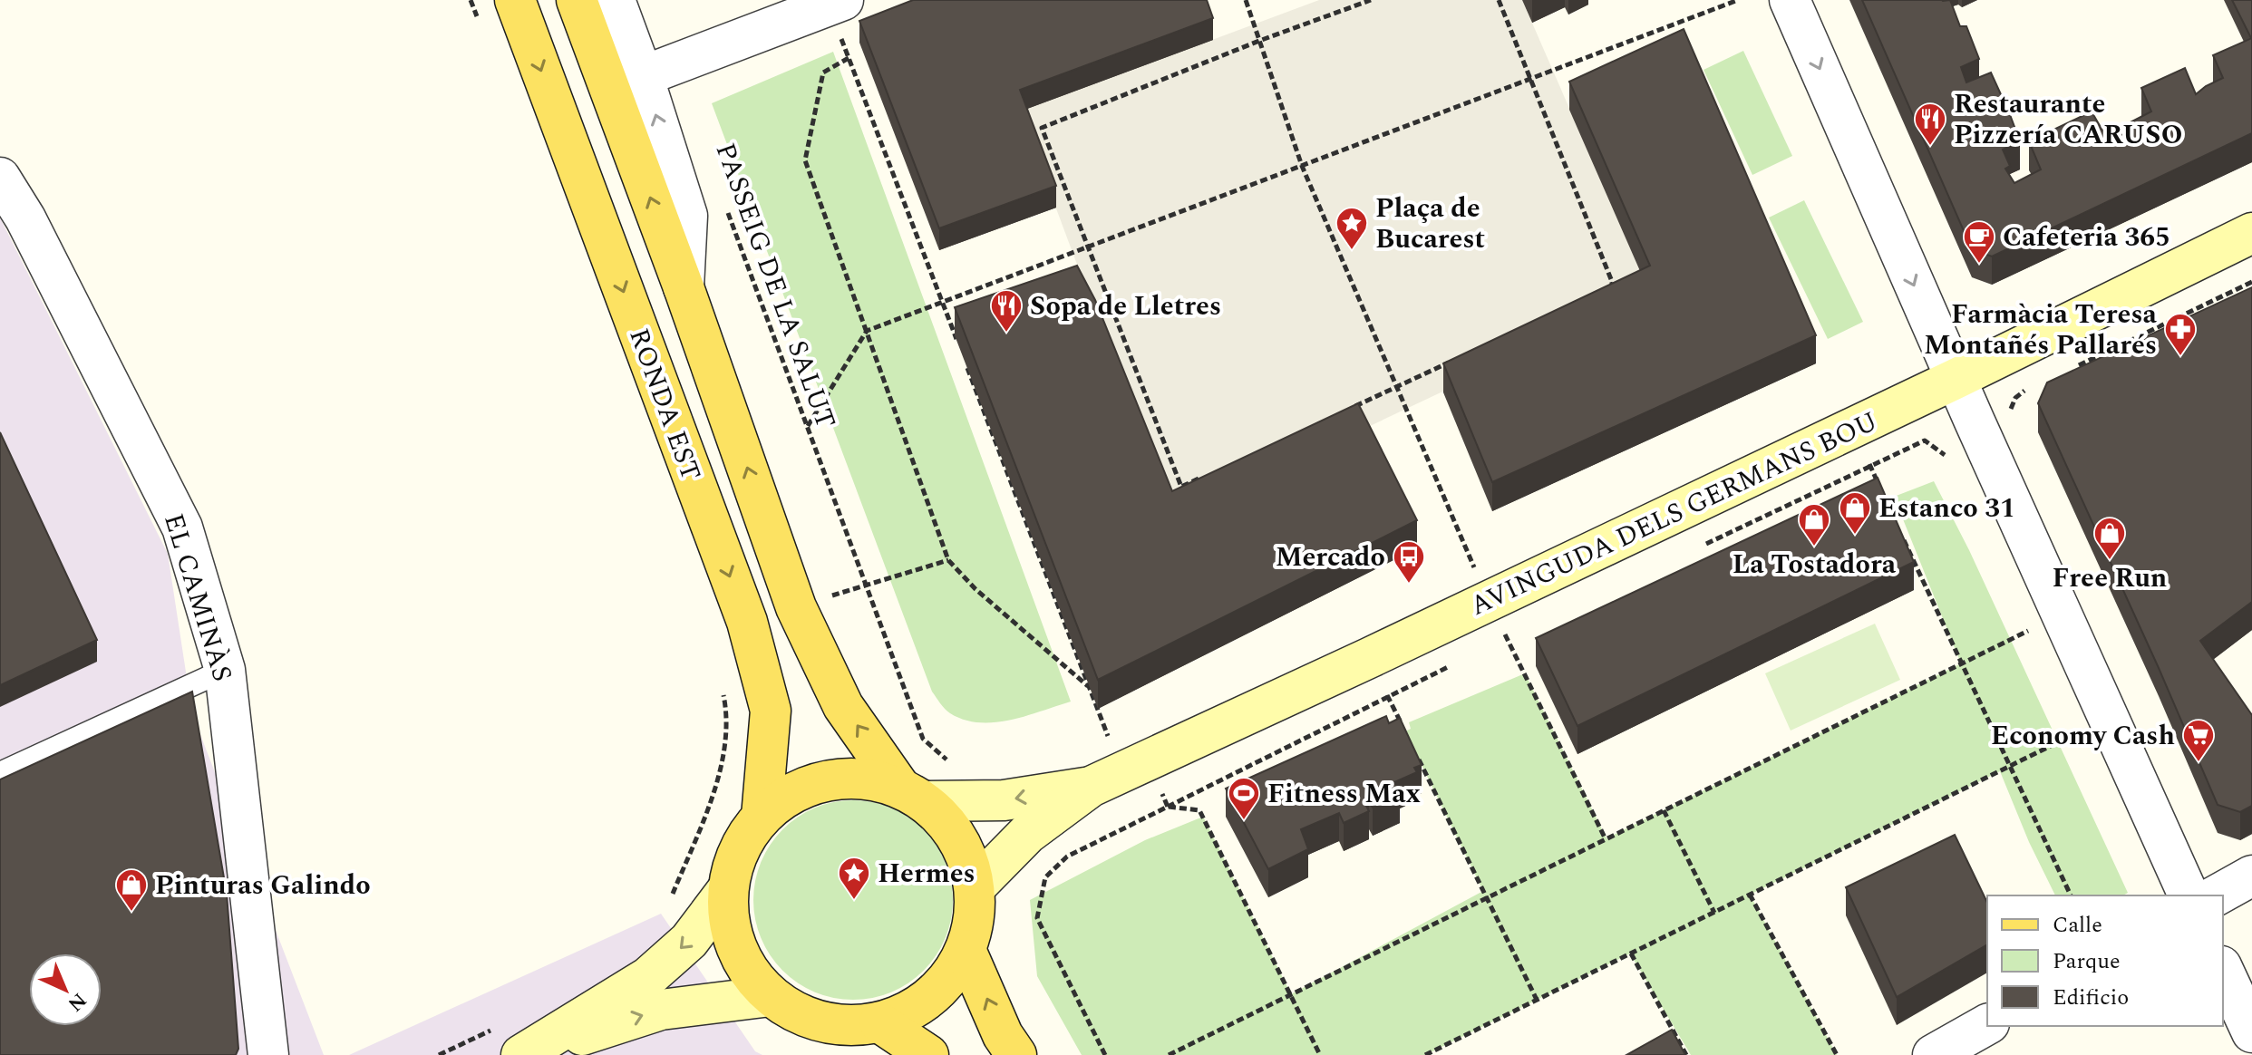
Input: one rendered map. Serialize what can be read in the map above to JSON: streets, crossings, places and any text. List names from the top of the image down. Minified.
{"streets":{"main road":["RONDA EST"],"street":["AVINGUDA DELS GERMANS BOU","EL CAMINÀS"],"path":["PASSEIG DE LA SALUT"]},"crossings":[["RONDA EST","AVINGUDA DELS GERMANS BOU"]],"places":{"restaurant":["Restaurante Pizzería CARUSO","Sopa de Lletres"],"place":["Plaça de Bucarest","Hermes"],"cafe":["Cafeteria 365"],"pharmacy":["Farmàcia Teresa Montañés Pallarés"],"shop":["Estanco 31","La Tostadora","Free Run","Pinturas Galindo"],"bus stop":["Mercado"],"supermarket":["Economy Cash"],"sports":["Fitness Max"]},"legend":["Calle","Parque","Edificio"],"north":"bottom right"}
